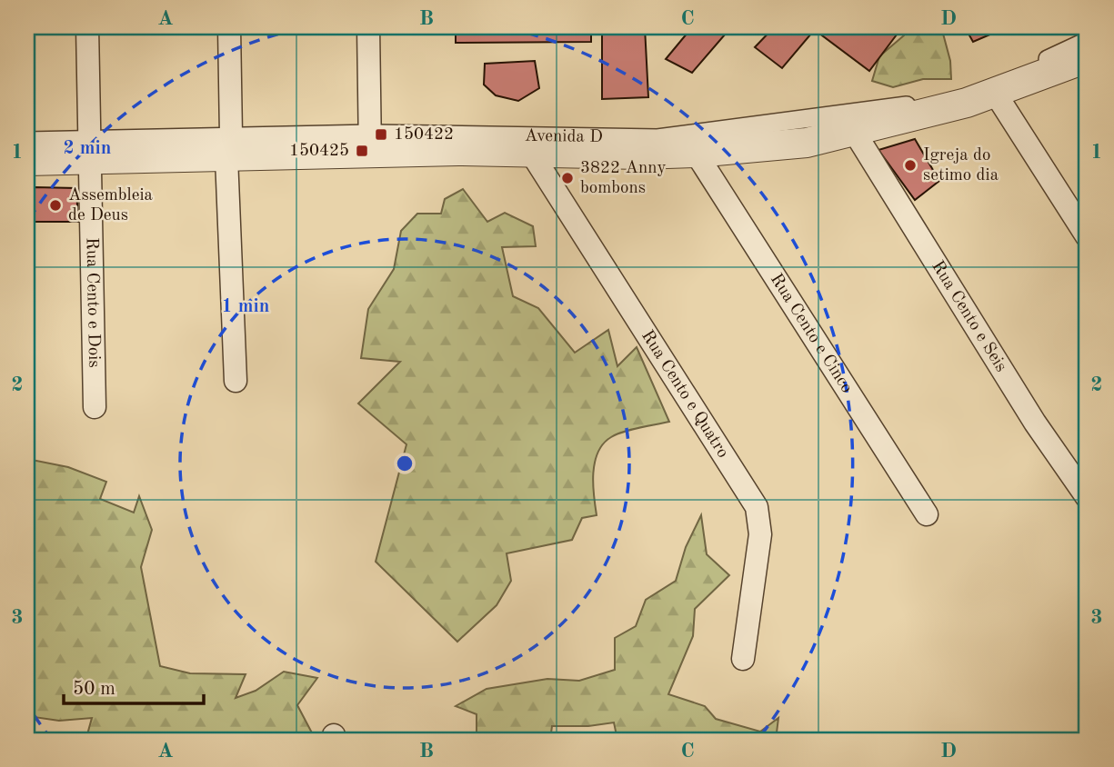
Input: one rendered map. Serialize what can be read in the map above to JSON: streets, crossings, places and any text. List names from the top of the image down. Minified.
{"streets":{"street":["Avenida D","Rua Cento e Dois","Rua Cento e Seis","Rua Cento e Cinco","Rua Cento e Quatro"]},"crossings":[["Avenida D","Rua Cento e Dois"],["Avenida D","Rua Cento e Seis"],["Avenida D","Rua Cento e Cinco"],["Avenida D","Rua Cento e Quatro"]],"places":{"transit":["150422","150425"],"other":["Igreja do setimo dia","3822 Anny bombons","Assembleia de Deus"]},"scale_bar":"50 m","grid":{"columns":["A","B","C","D"],"rows":["1","2","3"]},"rings":["2 min","1 min"]}
